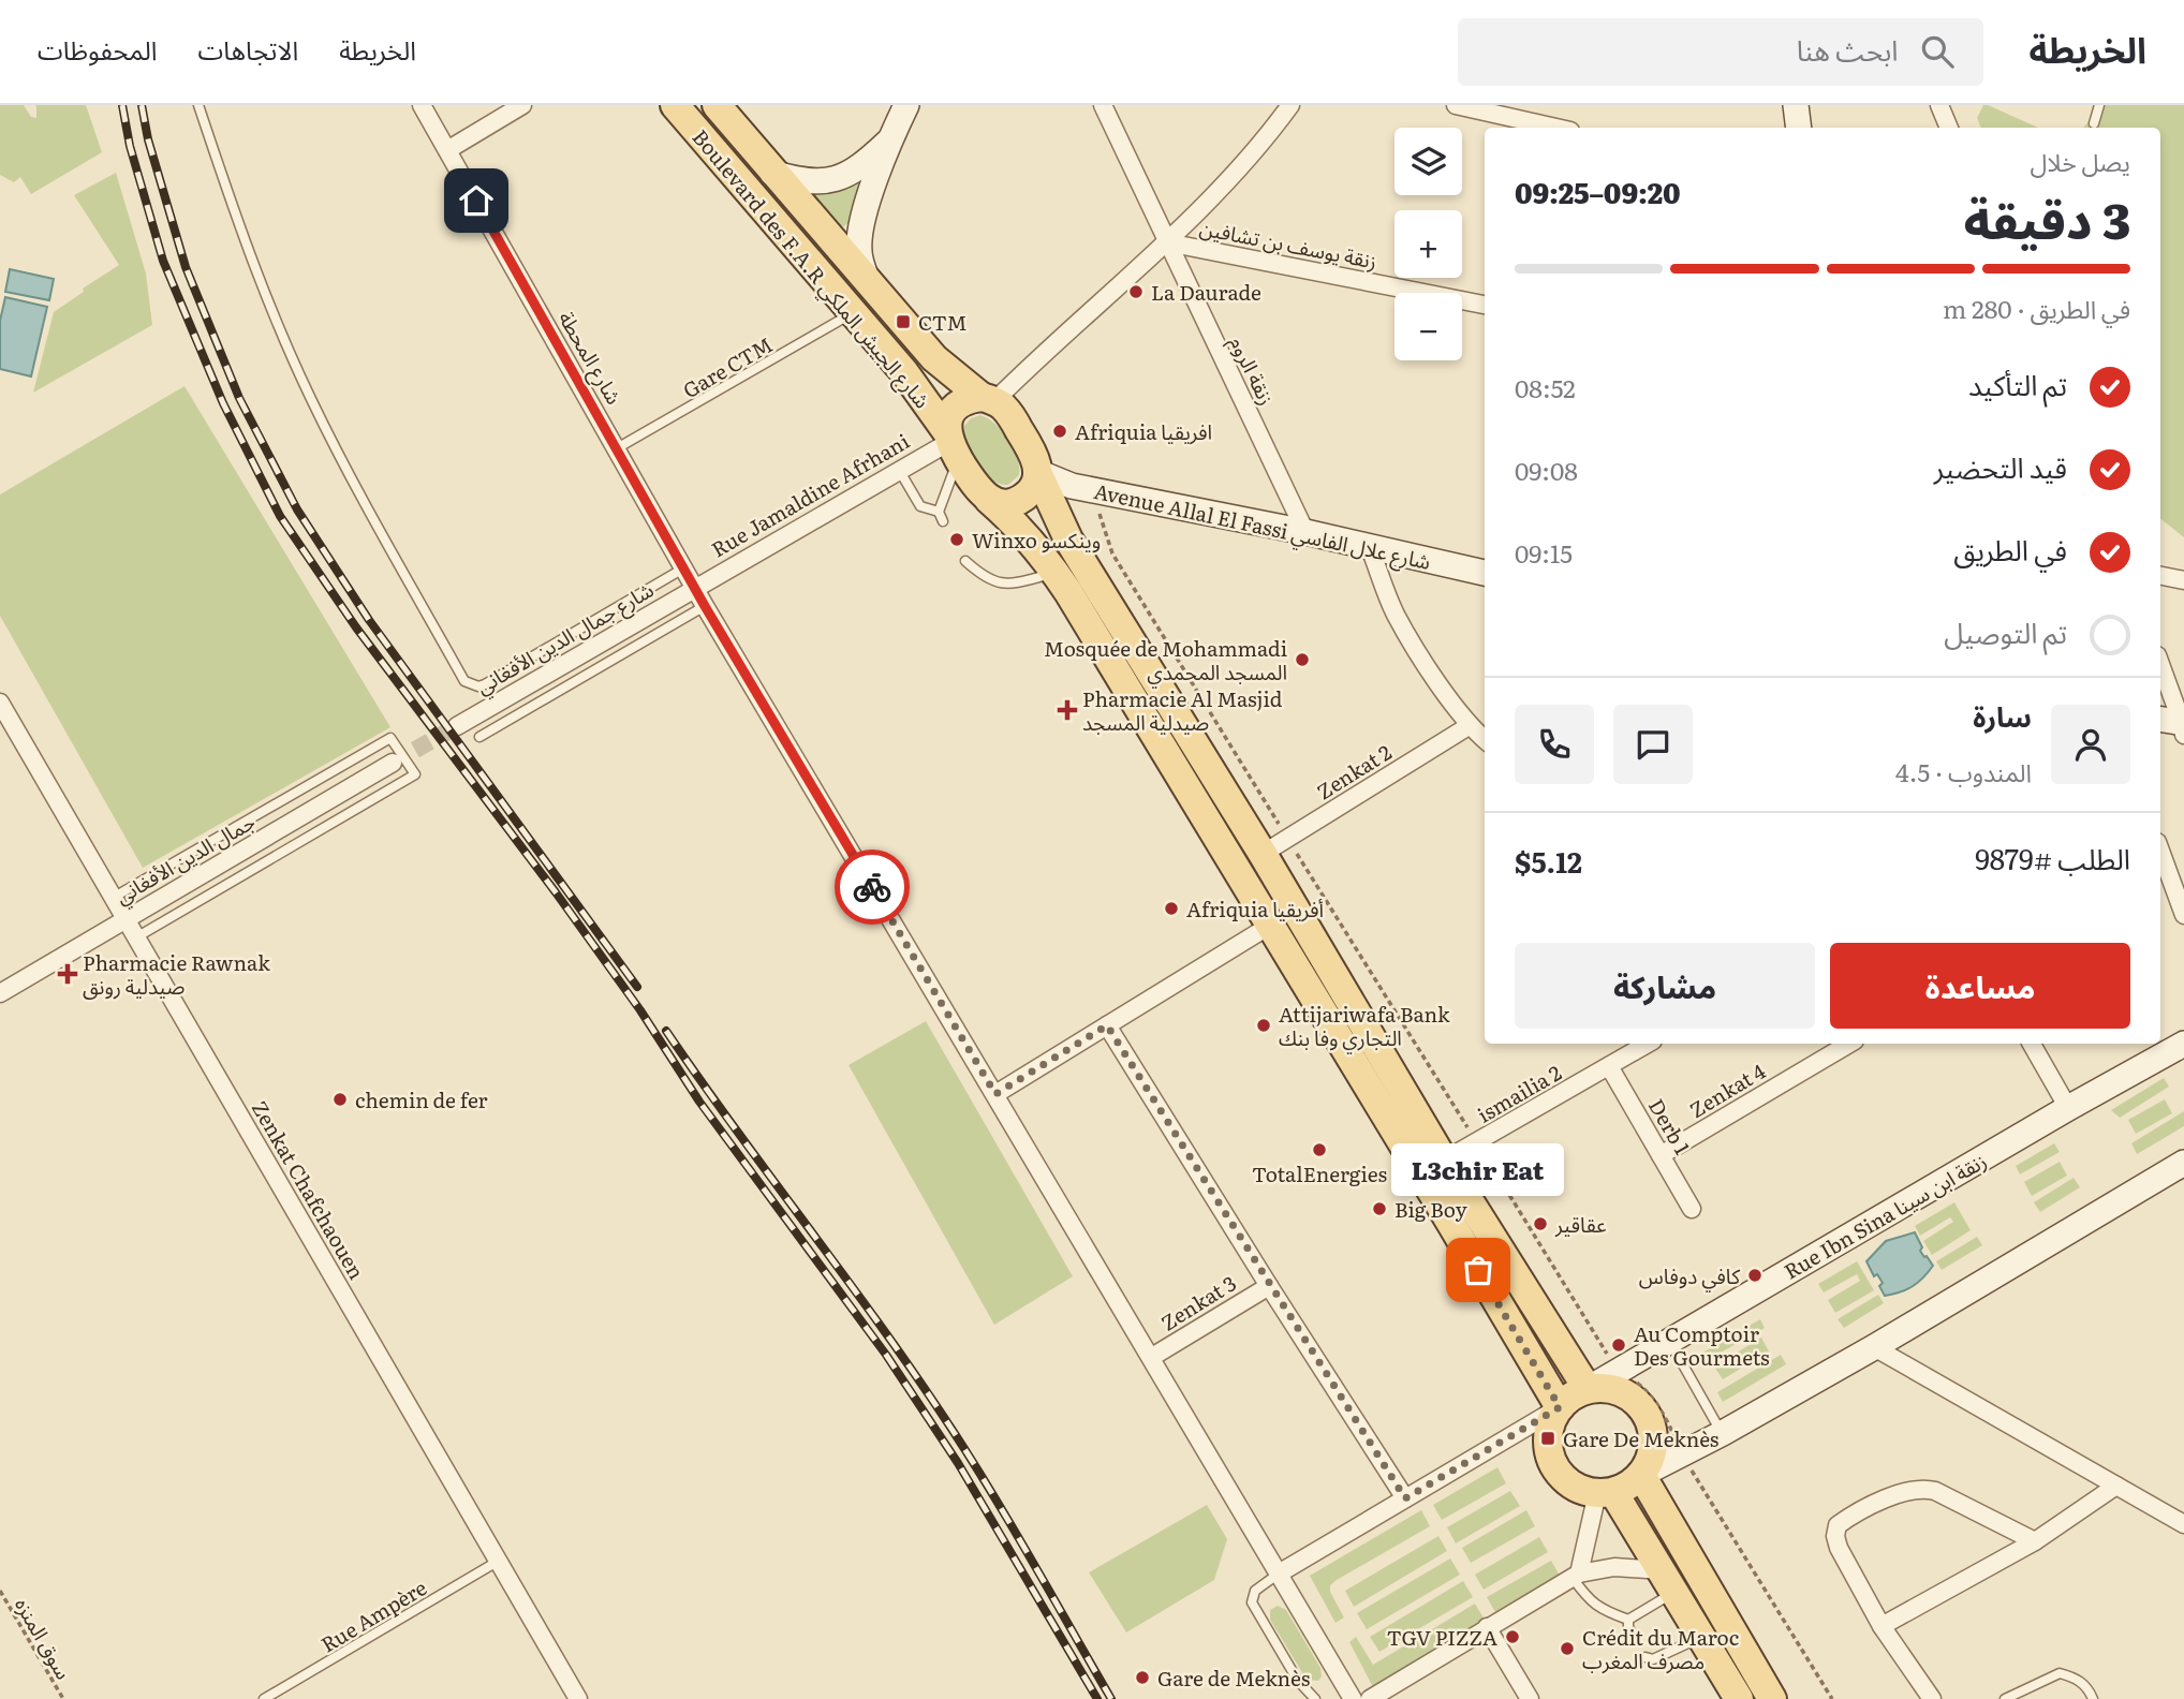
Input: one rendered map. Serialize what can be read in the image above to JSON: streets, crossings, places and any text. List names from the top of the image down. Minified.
{"streets":{"main road":["Boulevard des F.A.R شارع الجيش الملكي","Avenue Allal El Fassi شارع علال الفاسي","Rue Ibn Sina زنقة ابن سينا"],"street":["زنقة يوسف بن تشافين","شارع المحطة","زنقة الروم","Rue Jamaldine Afrhani","شارع جمال الدين الأفغاني","Zenkat 2","جمال الدين الأفغاني","Zenkat 4","ismailia 2","Derb 1","Zenkat Chafchaouen","Zenkat 3"],"lane":["Gare CTM","Rue Ampère"],"path":["سوق المنزه"]},"crossings":[["زنقة يوسف بن تشافين","زنقة الروم"],["Boulevard des F.A.R شارع الجيش الملكي","Gare CTM"],["Boulevard des F.A.R شارع الجيش الملكي","Rue Jamaldine Afrhani"],["Boulevard des F.A.R شارع الجيش الملكي","Avenue Allal El Fassi شارع علال الفاسي"],["Boulevard des F.A.R شارع الجيش الملكي","Zenkat 2"],["Boulevard des F.A.R شارع الجيش الملكي","ismailia 2"],["Boulevard des F.A.R شارع الجيش الملكي","Rue Ibn Sina زنقة ابن سينا"],["شارع المحطة","Gare CTM"],["شارع المحطة","Rue Jamaldine Afrhani"],["شارع المحطة","شارع جمال الدين الأفغاني"],["شارع المحطة","Zenkat 3"],["زنقة الروم","Avenue Allal El Fassi شارع علال الفاسي"],["Rue Jamaldine Afrhani","Avenue Allal El Fassi شارع علال الفاسي"],["Rue Jamaldine Afrhani","شارع جمال الدين الأفغاني"],["جمال الدين الأفغاني","Zenkat Chafchaouen"],["Zenkat 4","Derb 1"],["ismailia 2","Derb 1"],["Zenkat Chafchaouen","Rue Ampère"]],"places":{"other":["La Daurade","Afriquia افريقيا","Winxo وينكسو","Mosquée de Mohammadi المسجد المحمدي","Afriquia أفريقيا","Attijariwafa Bank التجاري وفا بنك","chemin de fer","TotalEnergies","Big Boy","عقاقير","L3chir Eat","كافي دوفاس","Au Comptoir Des Gourmets","TGV PIZZA","Crédit du Maroc مصرف المغرب","Gare de Meknès"],"transit":["CTM","Gare De Meknès"],"health":["Pharmacie Al Masjid صيدلية المسجد","Pharmacie Rawnak صيدلية رونق"]},"page":{"header":"الخريطة","search":"ابحث هنا","nav":["الخريطة","الاتجاهات","المحفوظات"],"map_buttons":["+","−"],"heading":["3 دقيقة","يصل خلال","09:20–09:25"],"panel":["سارة","المندوب · 4.5","الطلب #9879","$5.12"],"bar":"في الطريق · 280 m","list":[["تم التأكيد","08:52"],["قيد التحضير","09:08"],["في الطريق","09:15"],"تم التوصيل"],"buttons":["مساعدة","مشاركة"],"bubble":"L3chir Eat"}}
